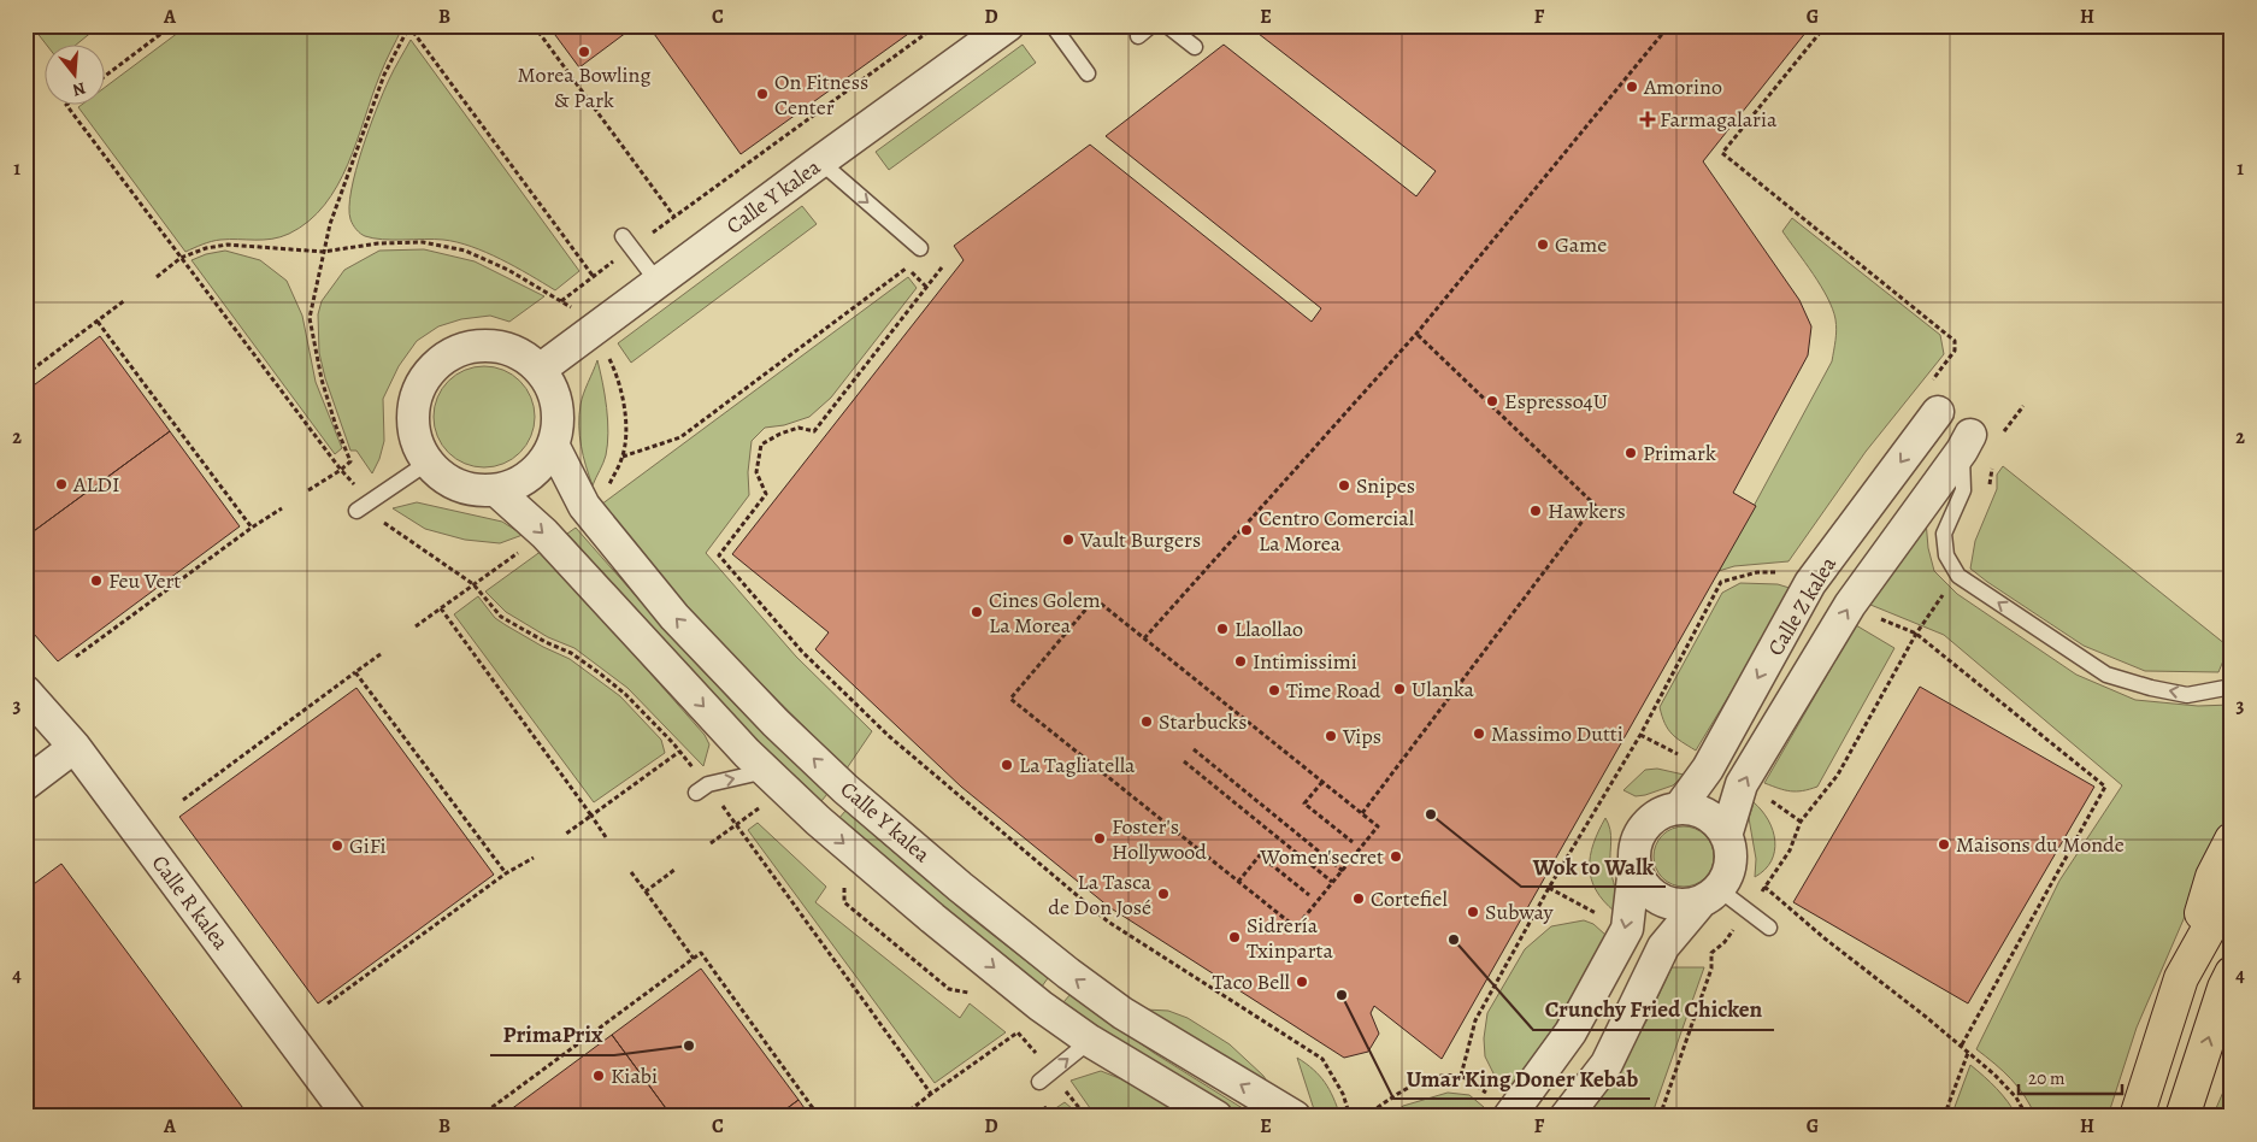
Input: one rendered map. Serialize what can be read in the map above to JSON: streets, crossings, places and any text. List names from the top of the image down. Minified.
{"streets":{"street":["Calle Y kalea","Calle Z kalea","Calle R kalea"]},"places":{"other":["Morea Bowling & Park","Amorino","On Fitness Center","Game","Espresso4U","Primark","ALDI","Snipes","Hawkers","Centro Comercial La Morea","Vault Burgers","Feu Vert","Cines Golem La Morea","Llaollao","Intimissimi","Ulanka","Time Road","Starbucks","Massimo Dutti","Vips","La Tagliatella","Wok to Walk","Foster's Hollywood","Maisons du Monde","GiFi","Women'secret","La Tasca de Don José","Cortefiel","Subway","Sidrería Txinparta","Crunchy Fried Chicken","Taco Bell","Umar King Doner Kebab","PrimaPrix","Kiabi"],"health":["Farmagalaria"]},"scale_bar":"20 m","north":"bottom","grid":{"columns":["A","B","C","D","E","F","G","H"],"rows":["1","2","3","4"]}}
